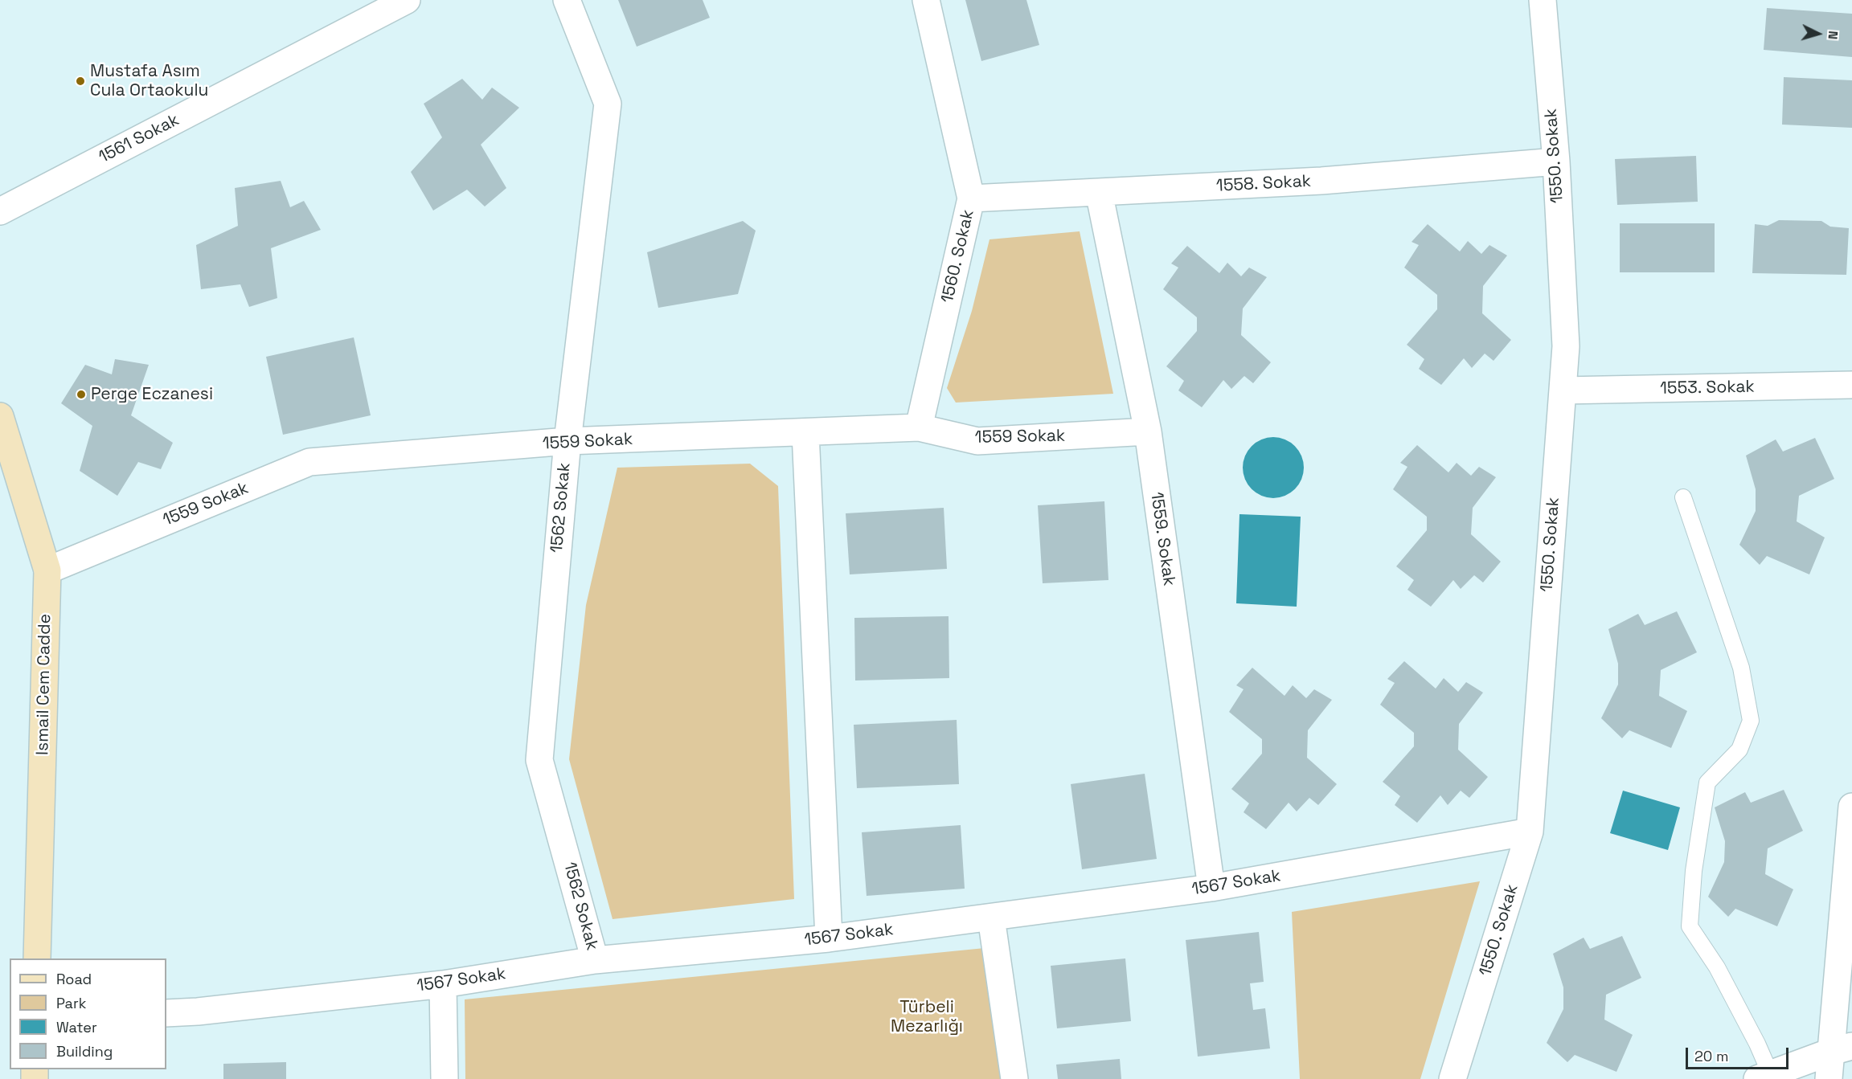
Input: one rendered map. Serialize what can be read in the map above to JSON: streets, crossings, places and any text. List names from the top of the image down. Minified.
{"streets":{"main road":["Ismail Cem Cadde"],"street":["1561 Sokak","1550. Sokak","1558. Sokak","1560. Sokak","1553. Sokak","1559 Sokak","1562 Sokak","1559. Sokak","1567 Sokak"]},"crossings":[["1550. Sokak","1558. Sokak"],["1550. Sokak","1553. Sokak"],["1550. Sokak","1567 Sokak"],["1558. Sokak","1560. Sokak"],["1558. Sokak","1559. Sokak"],["1560. Sokak","1559 Sokak"],["1559 Sokak","1562 Sokak"],["1559 Sokak","1559. Sokak"],["1559 Sokak","Ismail Cem Cadde"],["1562 Sokak","1567 Sokak"],["1559. Sokak","1567 Sokak"]],"parks":["Türbeli Mezarlığı"],"places":["Mustafa Asım Cula Ortaokulu","Perge Eczanesi"],"legend":["Road","Park","Water","Building"],"scale_bar":"20 m","north":"right"}
